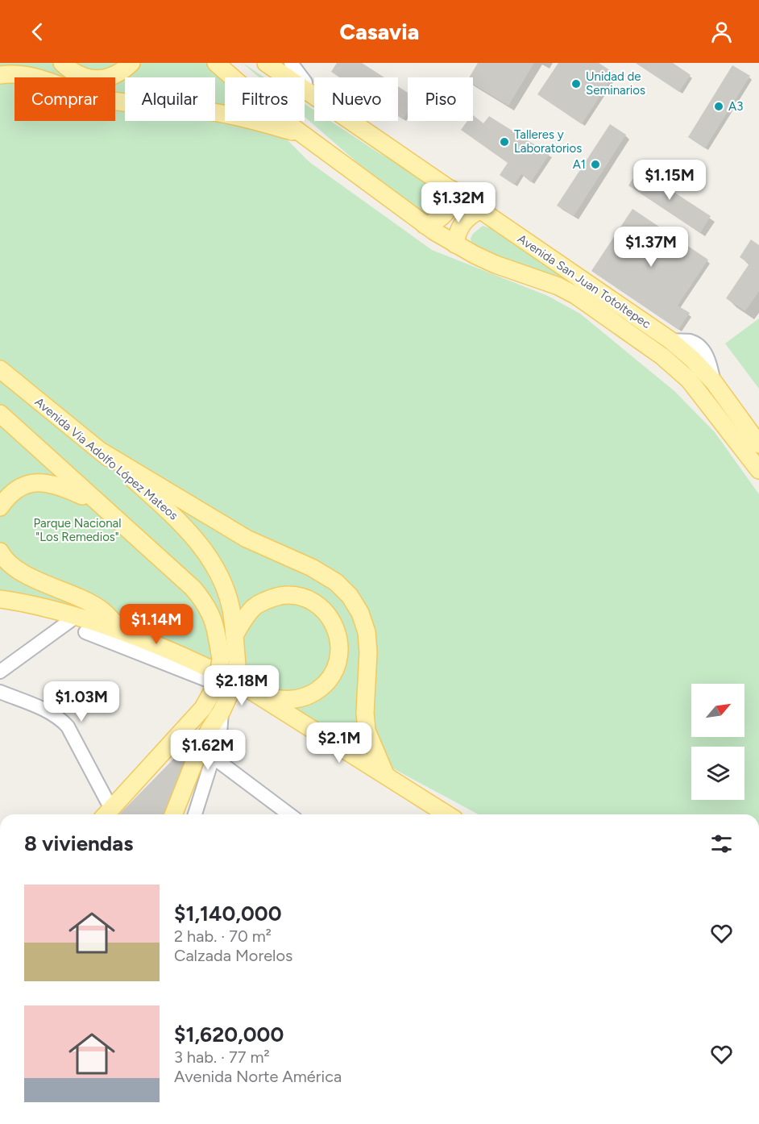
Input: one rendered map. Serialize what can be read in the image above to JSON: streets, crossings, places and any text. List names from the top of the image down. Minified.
{"streets":{"main road":["Avenida San Juan Totoltepec","Avenida Via Adolfo López Mateos"]},"parks":["Parque Nacional \"Los Remedios\""],"places":["Unidad de Seminarios","A3","Talleres y Laboratorios","A1"],"north":"top right","page":{"header":"Casavia","chip":["Comprar","Alquilar","Filtros","Nuevo","Piso"],"price":["$1.15M","$1.32M","$1.37M","$1.14M","$2.18M","$1.03M","$2.1M","$1.62M"],"heading":"8 viviendas","list":[{"name":"$1,140,000","note":"2 hab. · 70 m² · Calzada Morelos"},{"name":"$1,620,000","note":"3 hab. · 77 m² · Avenida Norte América"}]}}
